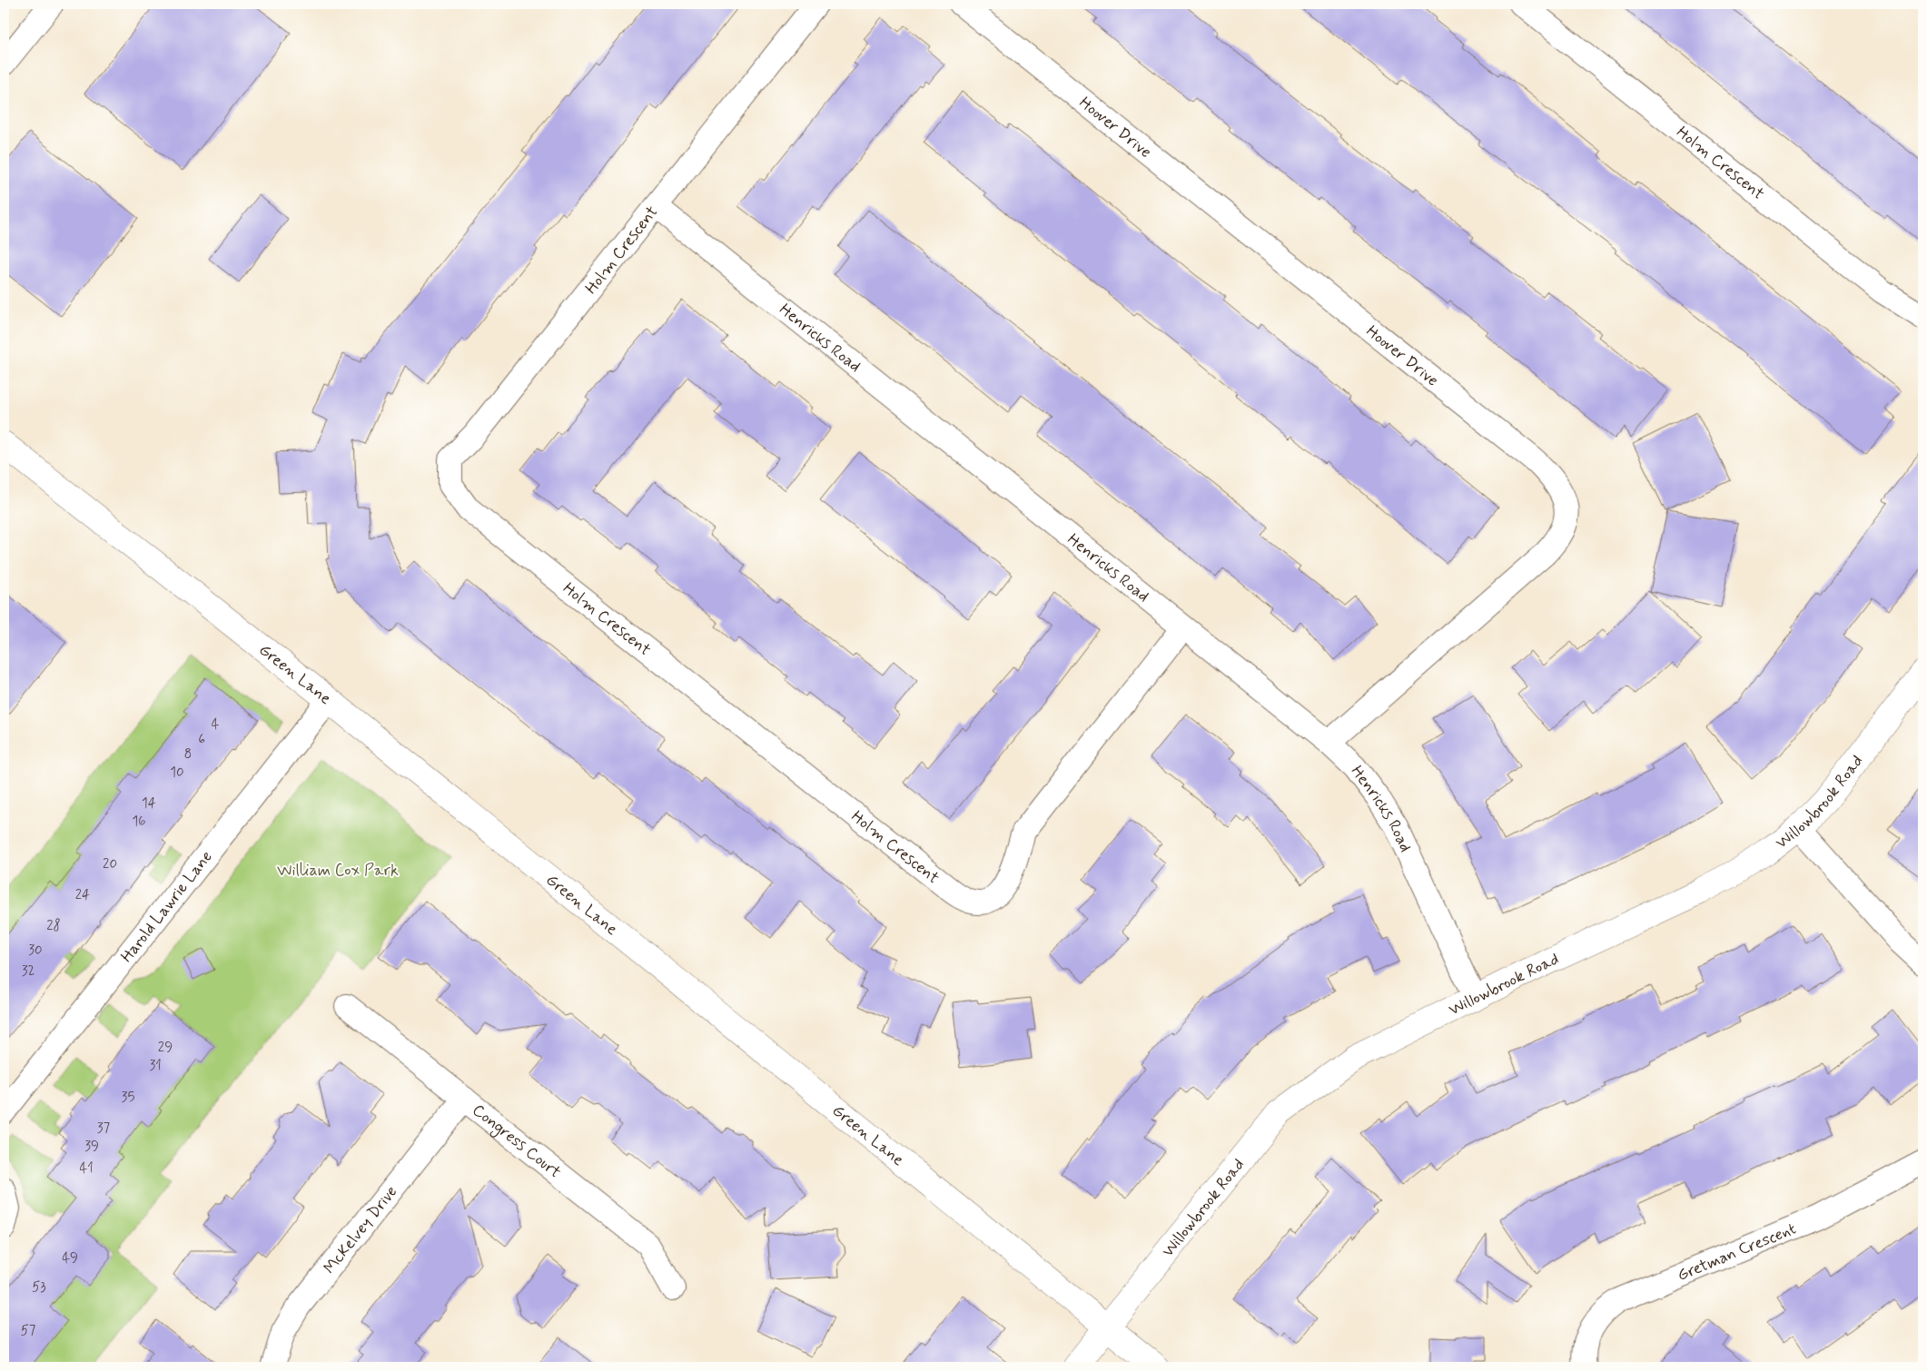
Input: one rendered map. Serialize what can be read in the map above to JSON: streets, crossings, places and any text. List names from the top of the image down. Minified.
{"streets":{"street":["Hoover Drive","Holm Crescent","Henricks Road","Green Lane","Willowbrook Road","Harold Lawrie Lane","Congress Court","McKelvey Drive","Gretman Crescent"]},"crossings":[["Hoover Drive","Henricks Road"],["Holm Crescent","Henricks Road"],["Henricks Road","Willowbrook Road"],["Green Lane","Willowbrook Road"],["Green Lane","Harold Lawrie Lane"],["Congress Court","McKelvey Drive"]],"parks":["William Cox Park"],"house_numbers":["4","6","8","10","14","16","20","24","28","30","32","29","31","35","37","39","41","49","53","57"]}
